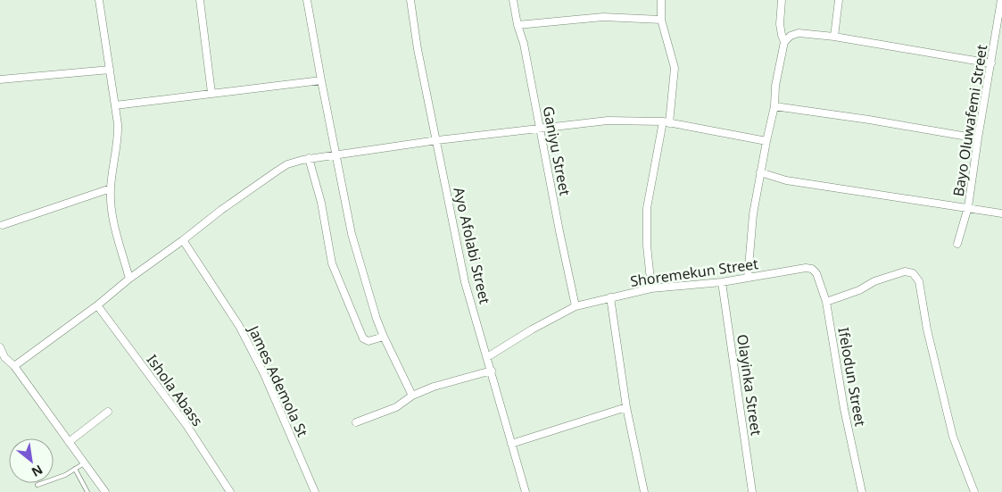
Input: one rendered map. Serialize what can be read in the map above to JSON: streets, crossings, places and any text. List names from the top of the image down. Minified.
{"streets":{"street":["Bayo Oluwafemi Street","Ganiyu Street","Ayo Afolabi Street","Shoremekun Street","Ifelodun Street","James Ademola St","Olayinka Street","Ishola Abass"]},"crossings":[["Ganiyu Street","Shoremekun Street"],["Ayo Afolabi Street","Shoremekun Street"],["Shoremekun Street","Ifelodun Street"],["Shoremekun Street","Olayinka Street"]],"north":"bottom right"}
